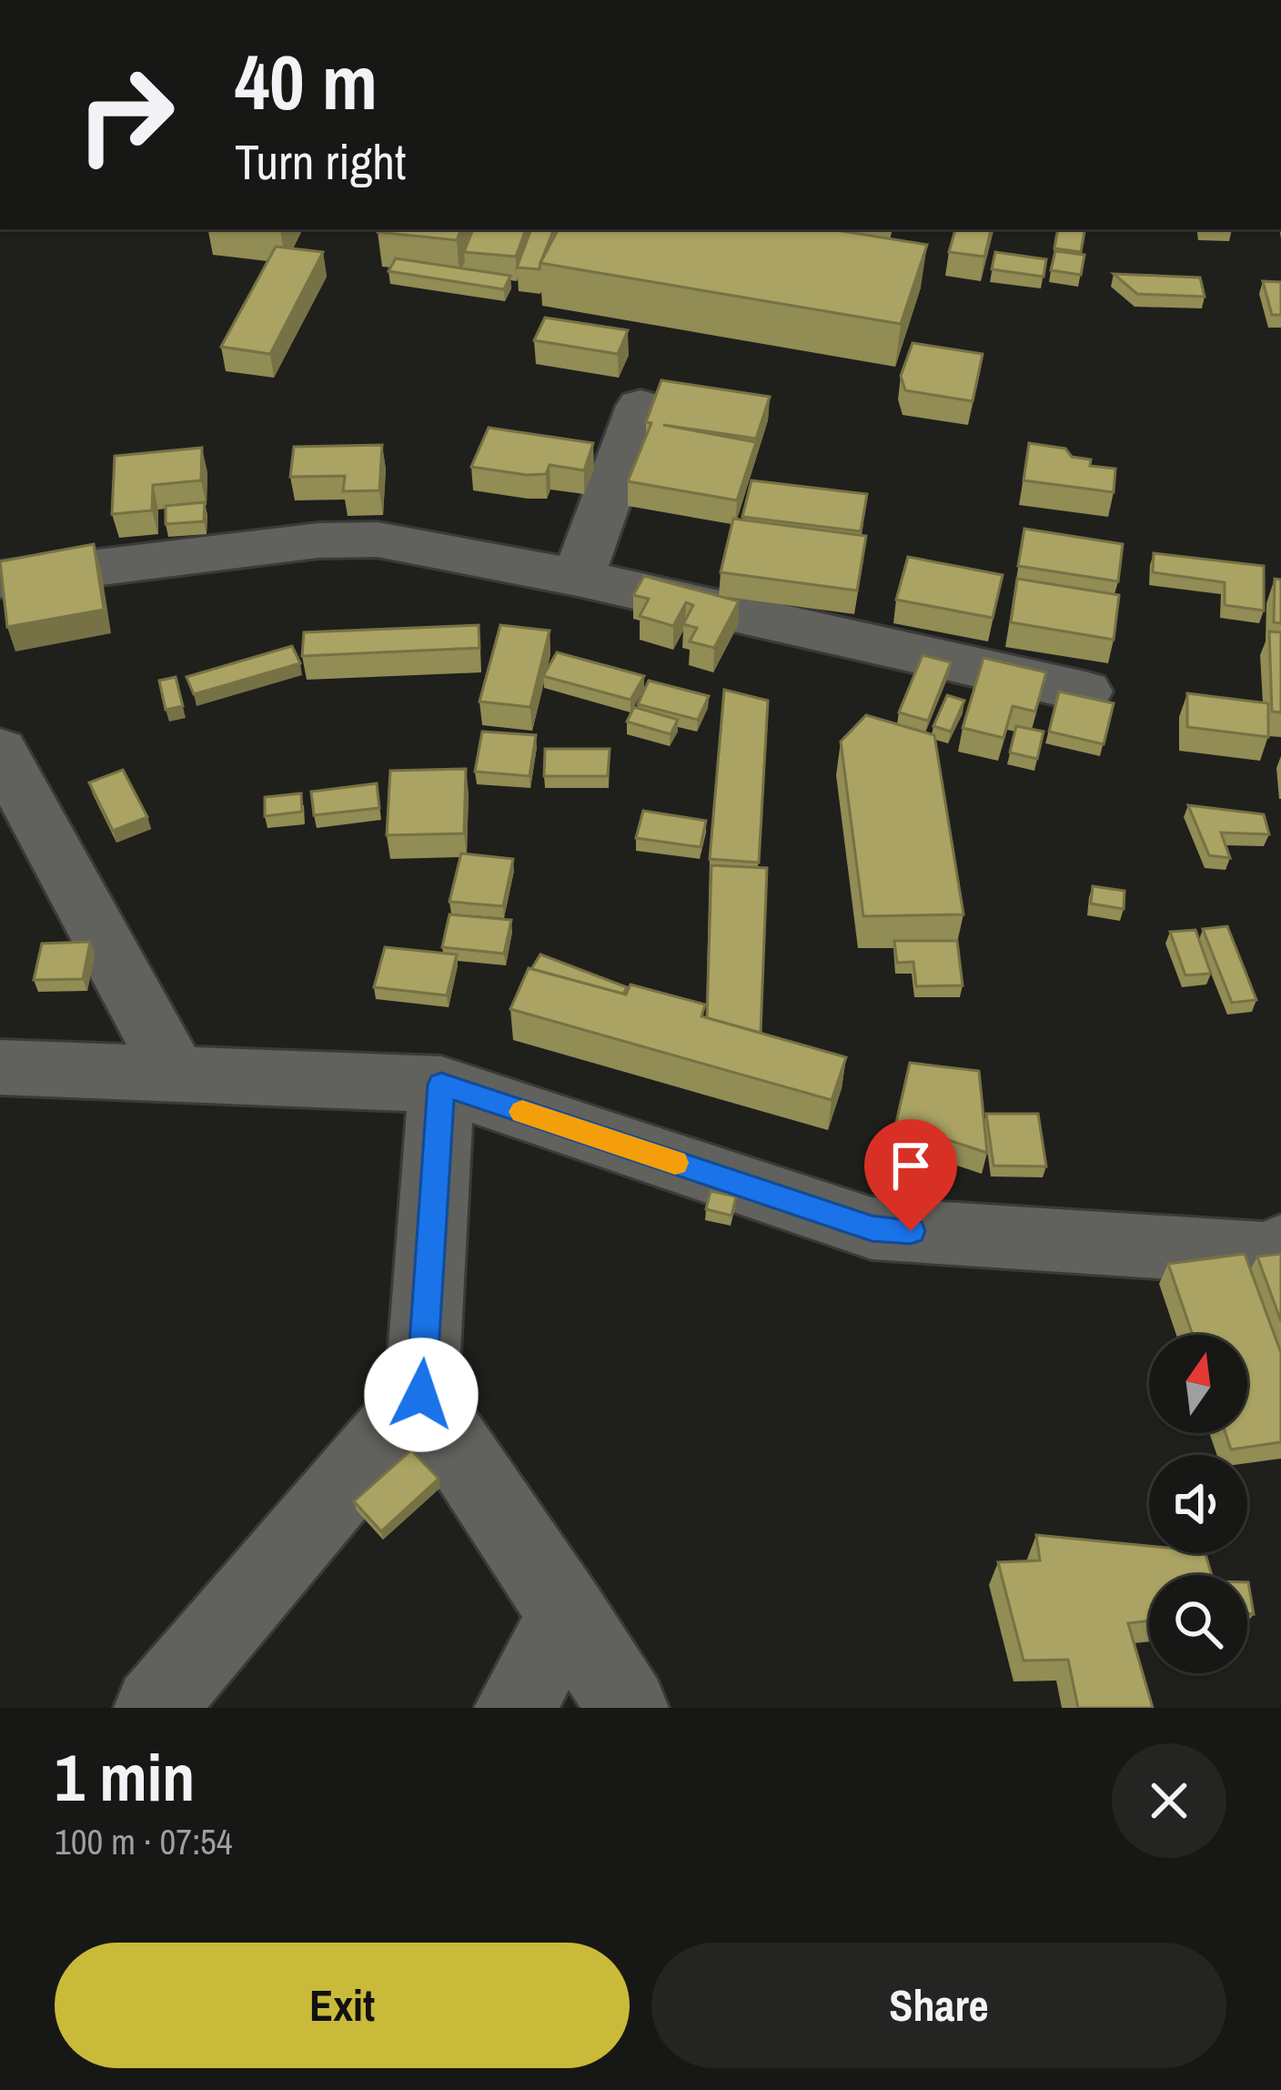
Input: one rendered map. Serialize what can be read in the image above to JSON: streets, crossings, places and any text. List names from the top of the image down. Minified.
{"north":"top","page":{"turn":["40 m","Turn right"],"heading":["1 min","100 m · 07:54"],"buttons":["Exit","Share"]}}
